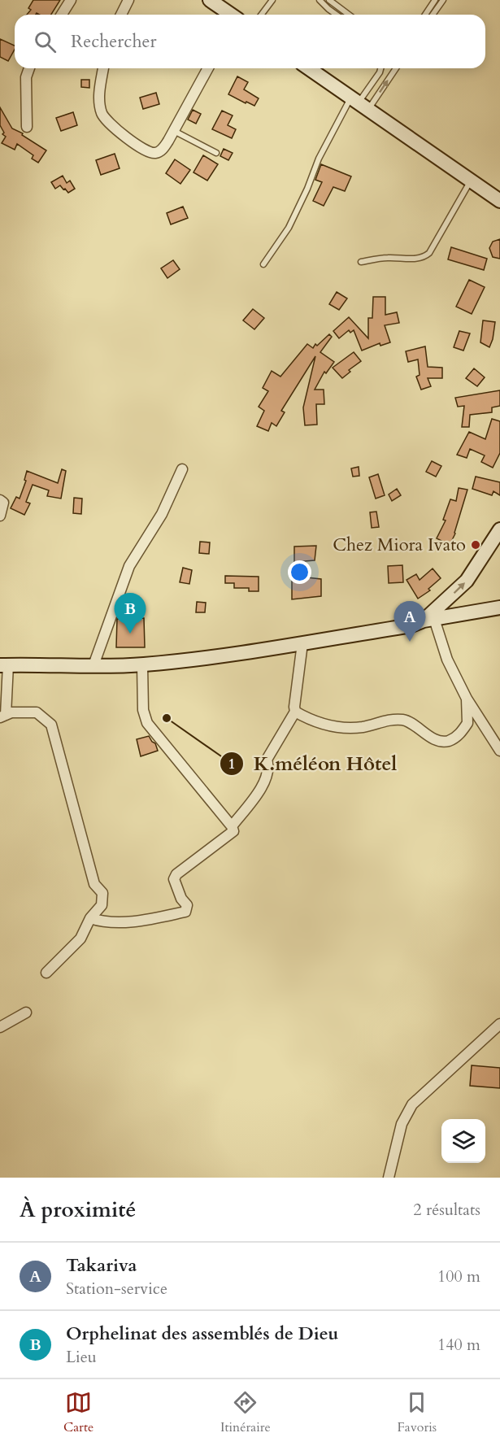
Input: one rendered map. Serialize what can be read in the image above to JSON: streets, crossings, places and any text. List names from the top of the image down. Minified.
{"places":["Chez Miora Ivato","K.méléon Hôtel"],"page":{"search":"Rechercher","pins":["B","A"],"heading":["À proximité","2 résultats"],"list":[{"mark":"A","name":"Takariva","note":"Station-service","value":"100 m"},{"mark":"B","name":"Orphelinat des assemblés de Dieu","note":"Lieu","value":"140 m"}],"nav":["Carte","Itinéraire","Favoris"]}}
